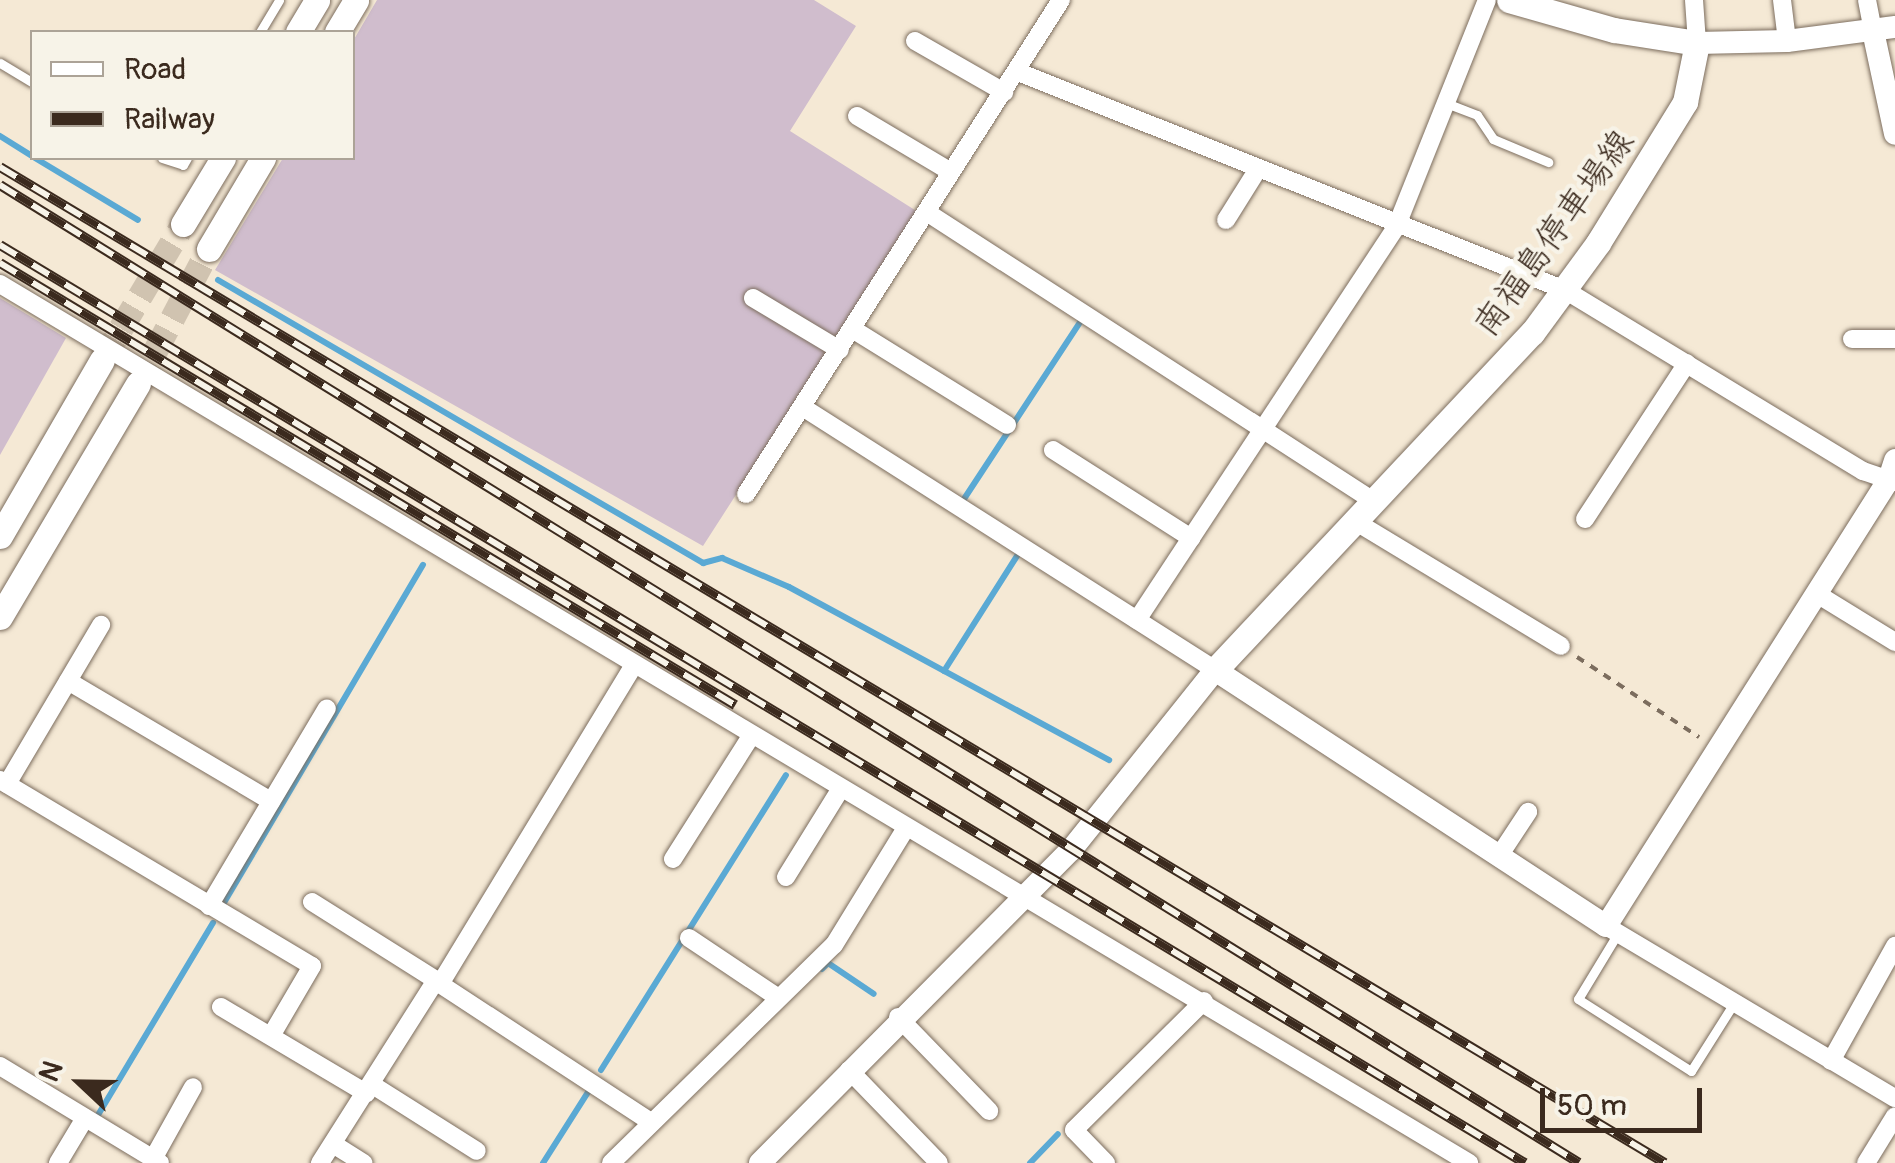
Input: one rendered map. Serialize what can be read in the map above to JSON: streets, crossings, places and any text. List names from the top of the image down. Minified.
{"streets":{"main road":["南福島停車場線"]},"legend":["Road","Railway"],"scale_bar":"50 m","north":"left"}
